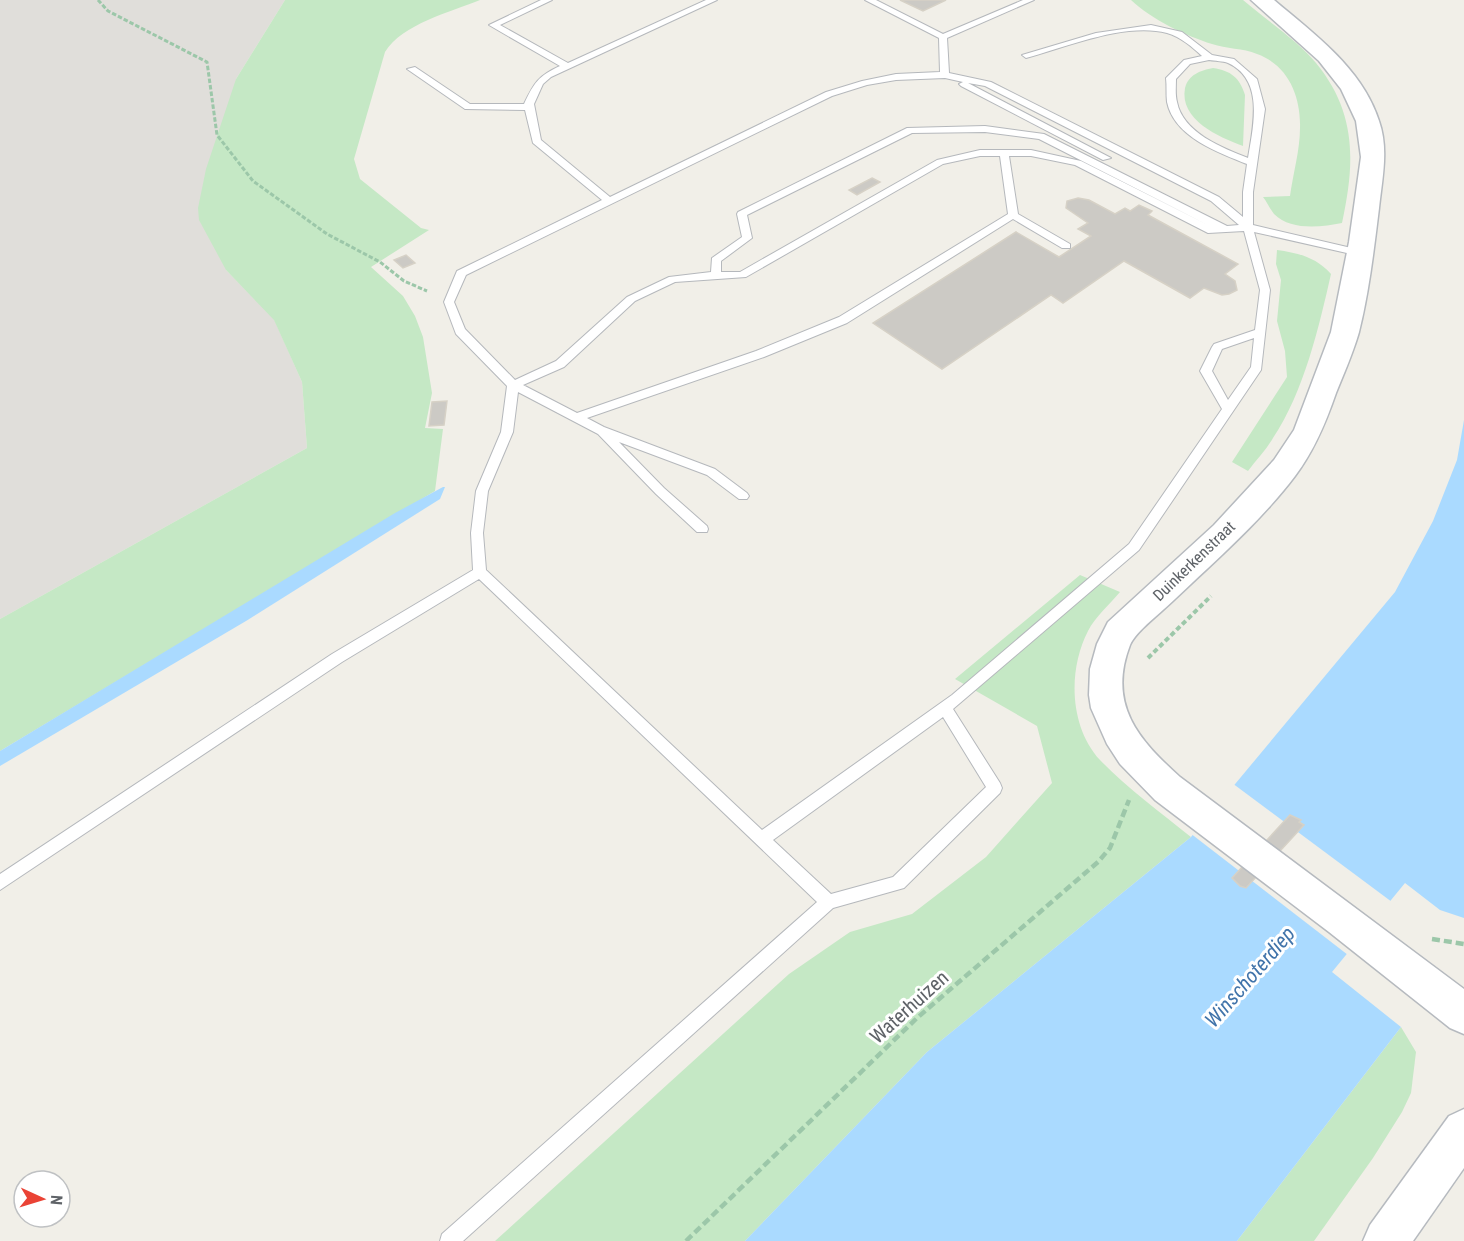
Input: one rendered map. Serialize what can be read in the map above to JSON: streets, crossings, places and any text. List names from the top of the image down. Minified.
{"streets":{"main road":["Duinkerkenstraat"],"path":["Waterhuizen"]},"crossings":[["Duinkerkenstraat","Waterhuizen"]],"water":["Winschoterdiep"],"north":"right"}
